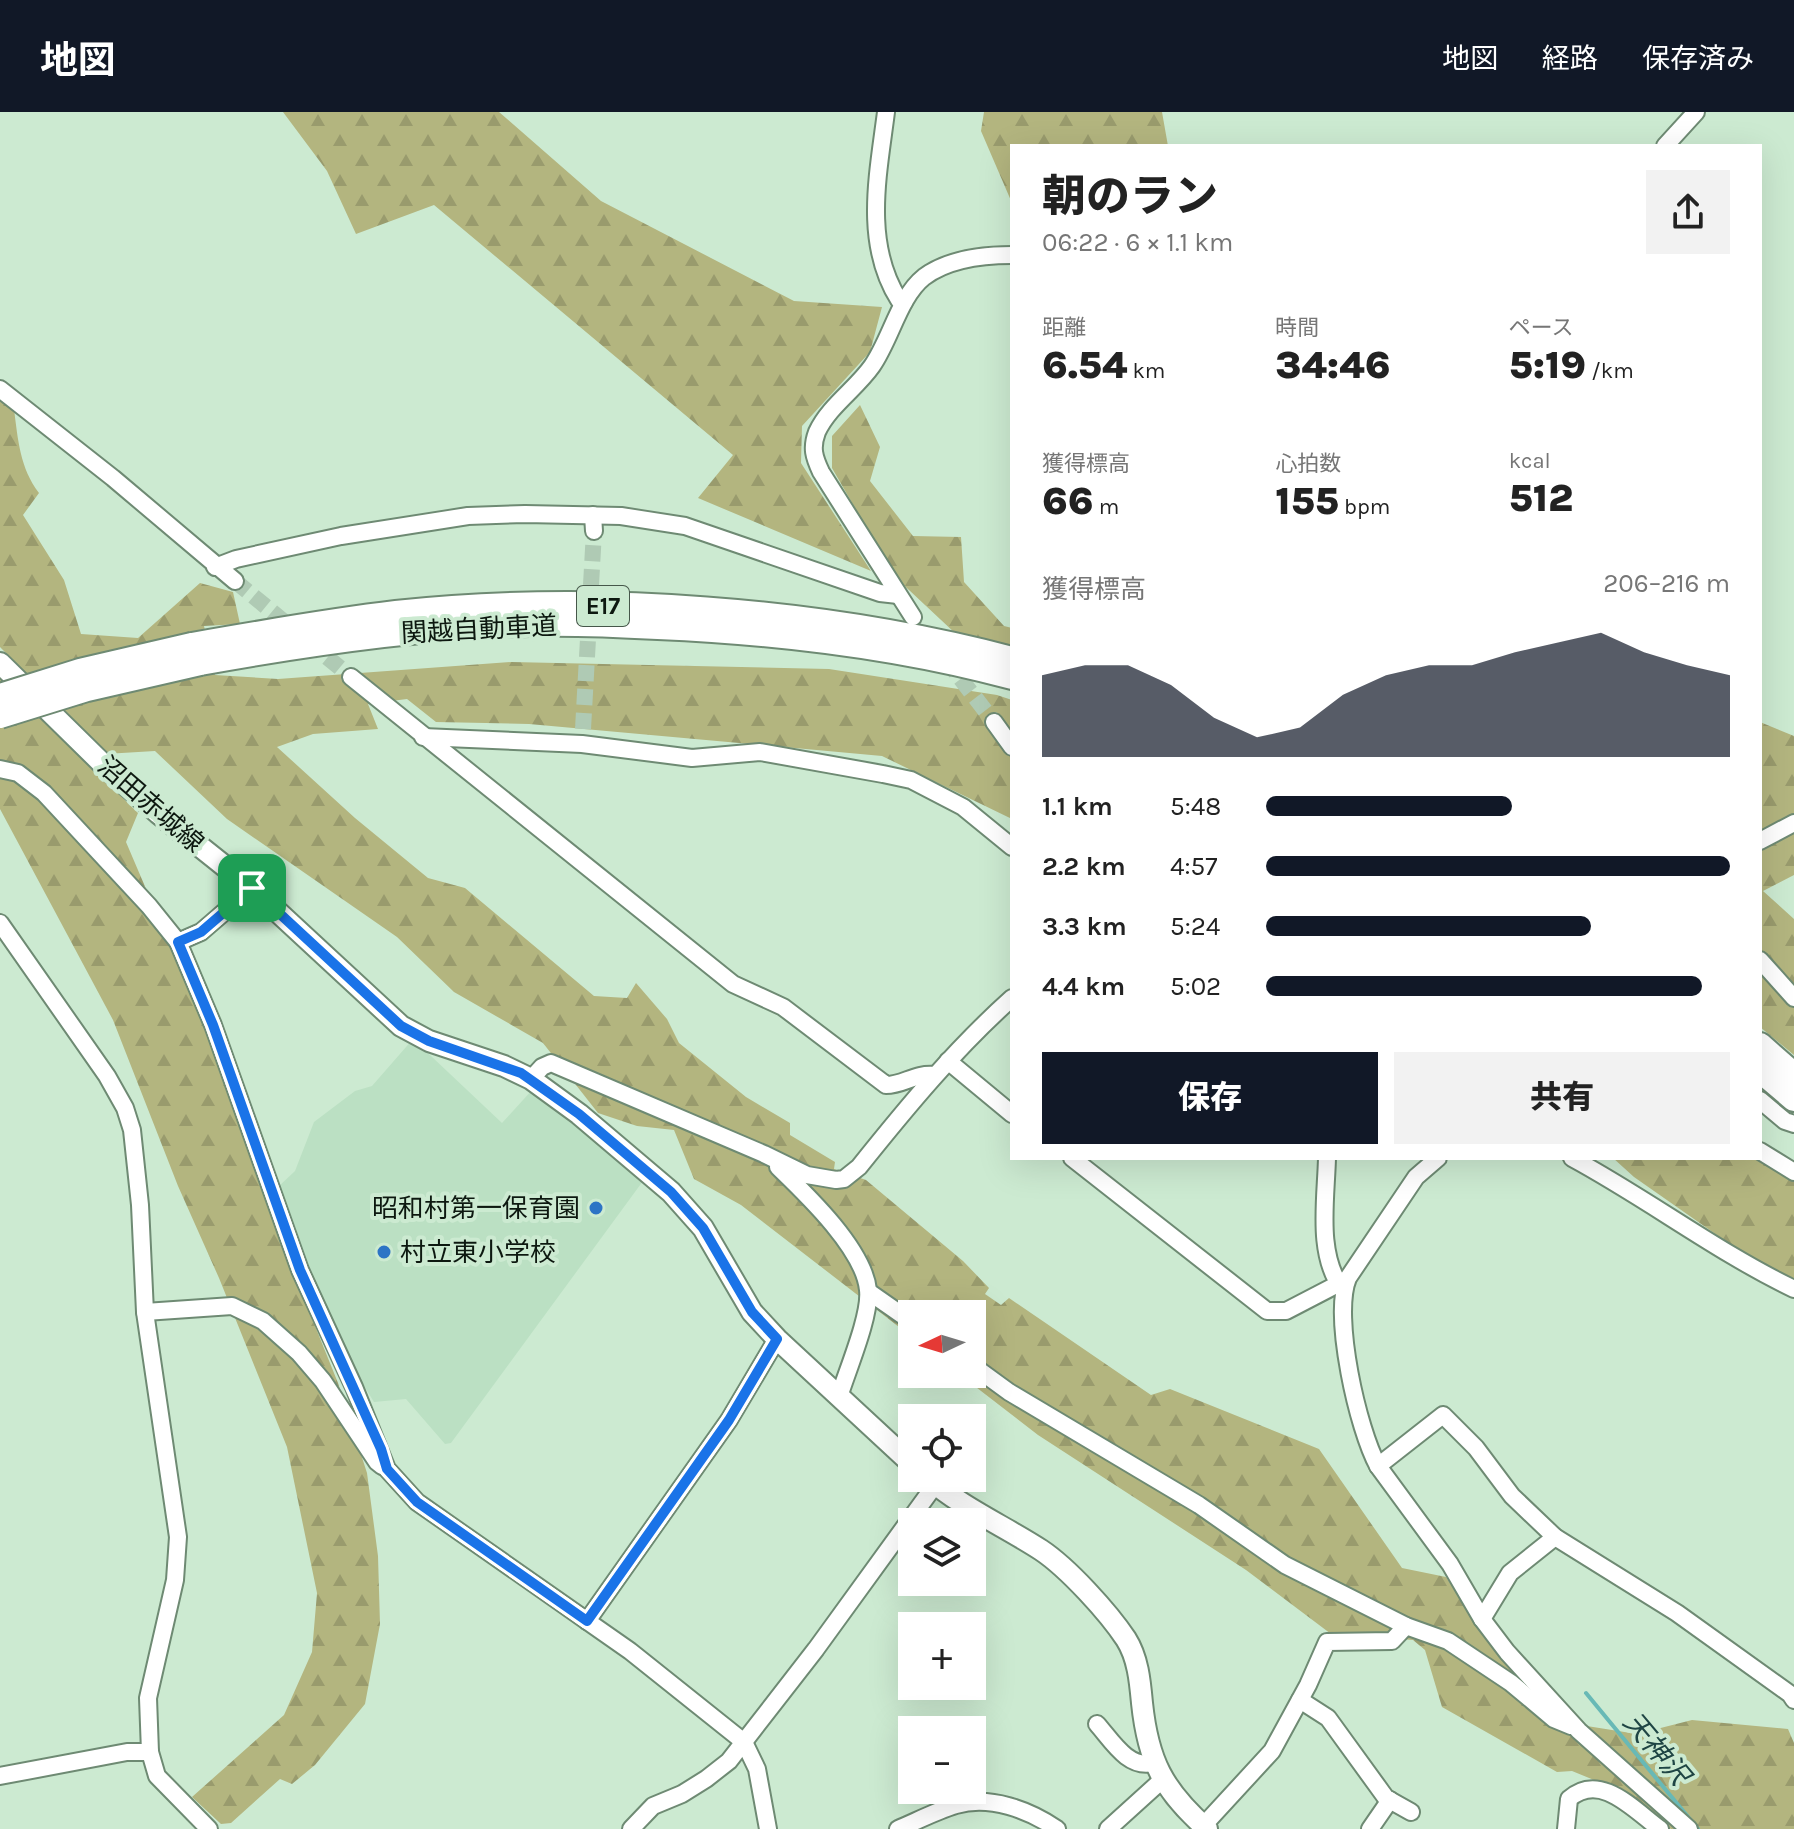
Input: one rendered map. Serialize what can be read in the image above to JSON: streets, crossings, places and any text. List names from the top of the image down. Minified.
{"streets":{"highway":["E17","関越自動車道"],"main road":["沼田赤城線"]},"water":["天神沢"],"places":["昭和村第一保育園","村立東小学校"],"north":"left","page":{"header":"地図","nav":["地図","経路","保存済み"],"heading":["朝のラン","06:22 · 6 × 1.1 km"],"stats":[["距離","6.54 km"],["時間","34:46"],["ペース","5:19 /km"],["獲得標高","66 m"],["心拍数","155 bpm"],["kcal","512"]],"chart":["獲得標高","206–216 m"],"list":[{"name":"1.1 km","note":"5:48"},{"name":"2.2 km","note":"4:57"},{"name":"3.3 km","note":"5:24"},{"name":"4.4 km","note":"5:02"}],"buttons":["保存","共有"],"map_buttons":["+","−"]}}
